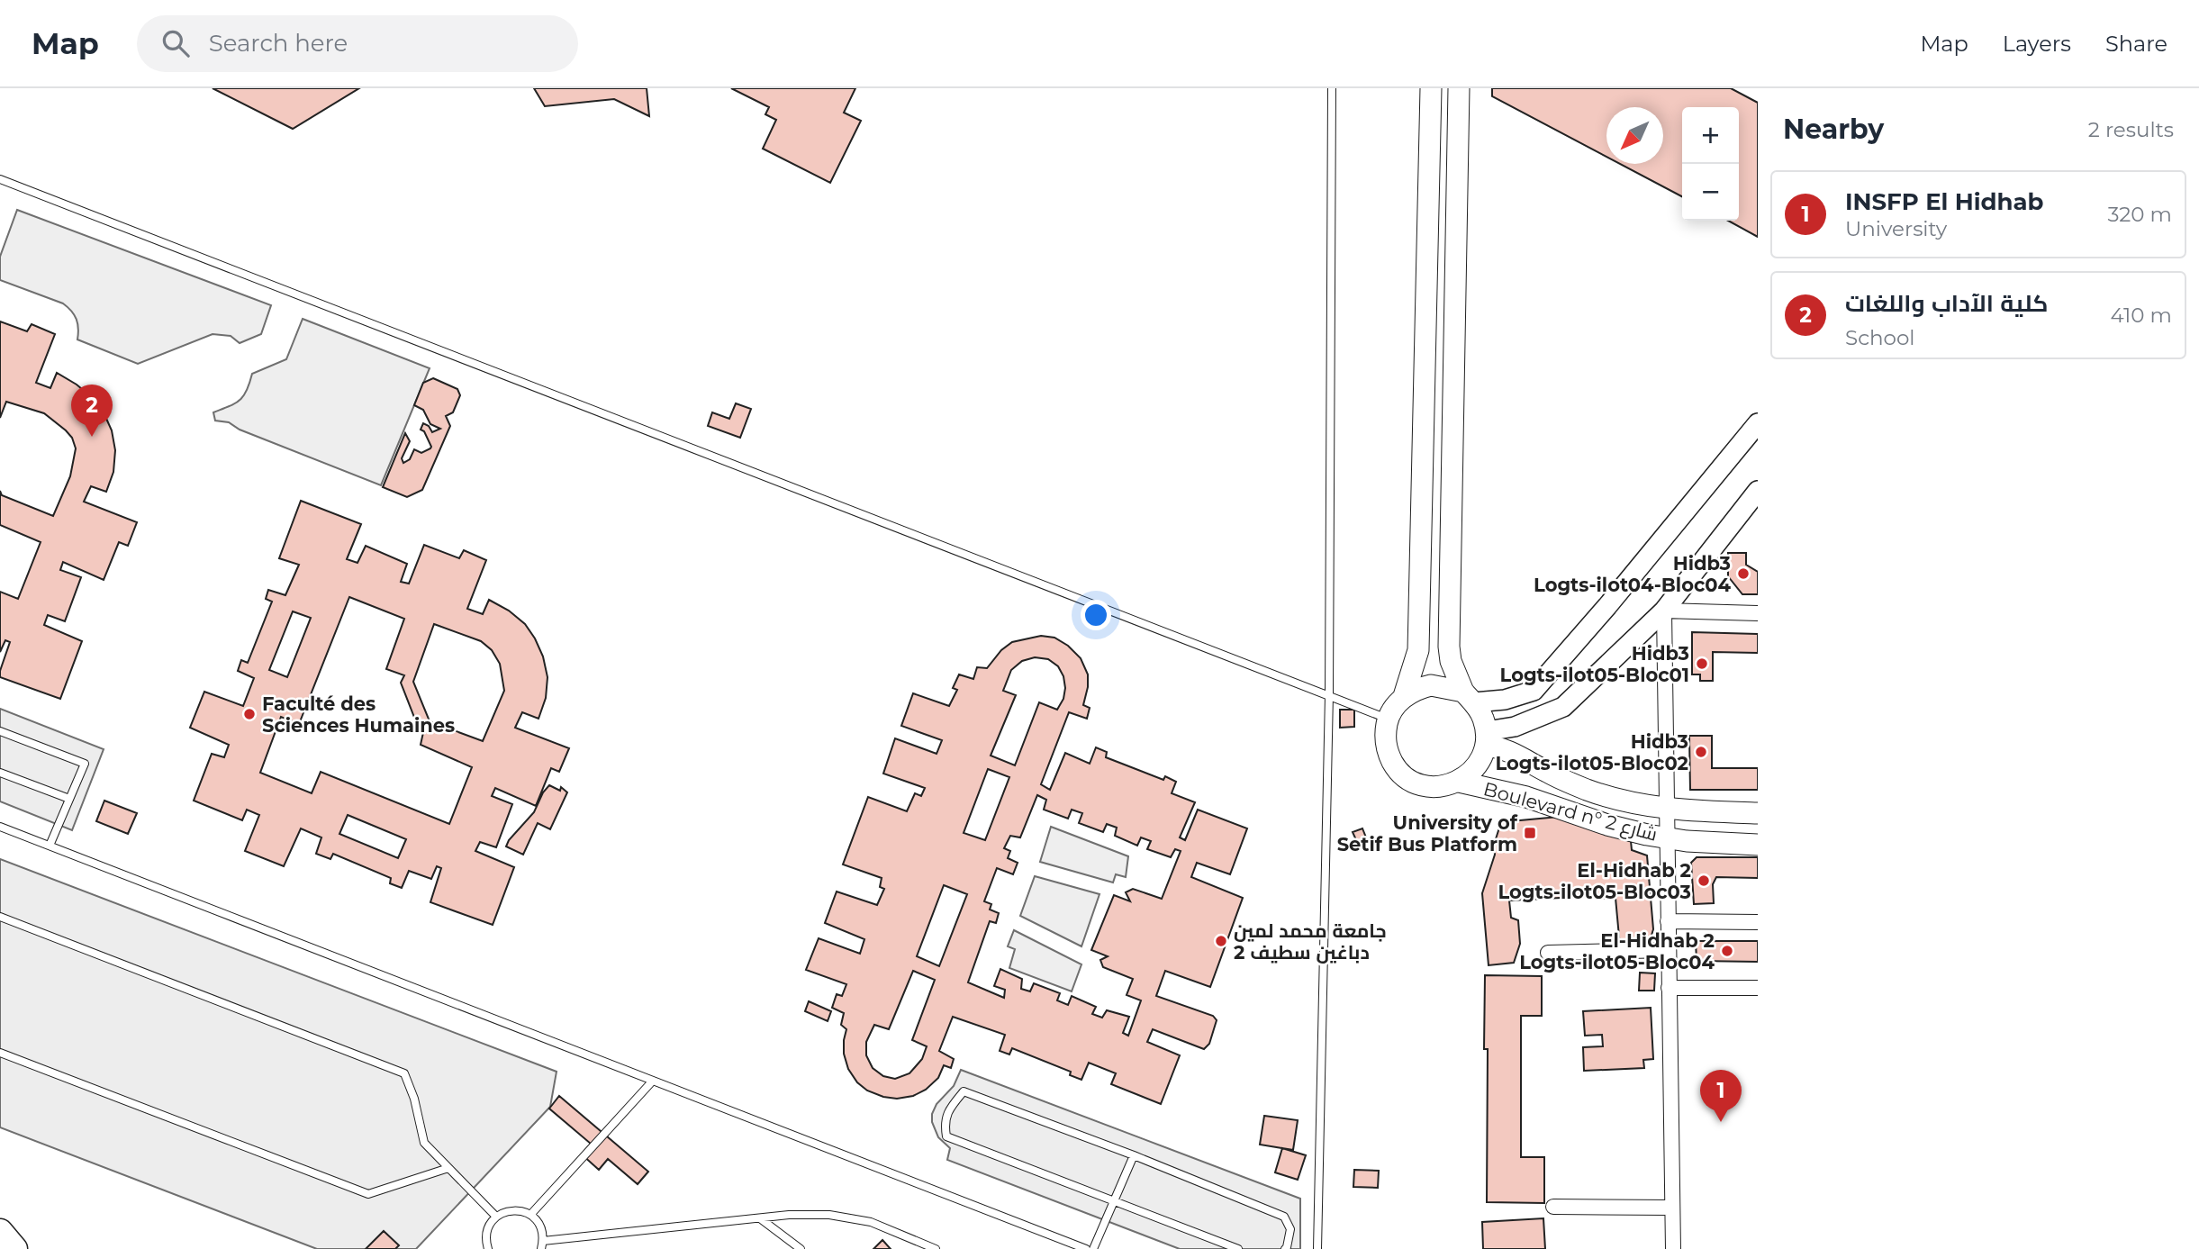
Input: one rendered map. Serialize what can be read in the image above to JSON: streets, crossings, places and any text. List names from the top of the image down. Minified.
{"streets":{"main road":["Boulevard n° شارع 2"]},"places":{"other":["Hidb3 Logts-ilot04-Bloc04","Hidb3 Logts-ilot05-Bloc01","Faculté des Sciences Humaines","Hidb3 Logts-ilot05-Bloc02","El-Hidhab 2 Logts-ilot05-Bloc03","جامعة محمد لمين دباغين سطيف 2","El-Hidhab 2 Logts-ilot05-Bloc04"],"transit":["University of Setif Bus Platform"]},"north":"bottom left","page":{"header":"Map","search":"Search here","nav":["Map","Layers","Share"],"heading":["Nearby","2 results"],"map_buttons":["+","−"],"list":[{"mark":"1","name":"INSFP El Hidhab","note":"University","value":"320 m"},{"mark":"2","name":"كلية الآداب واللغات","note":"School","value":"410 m"}],"pins":["2","1"]}}
